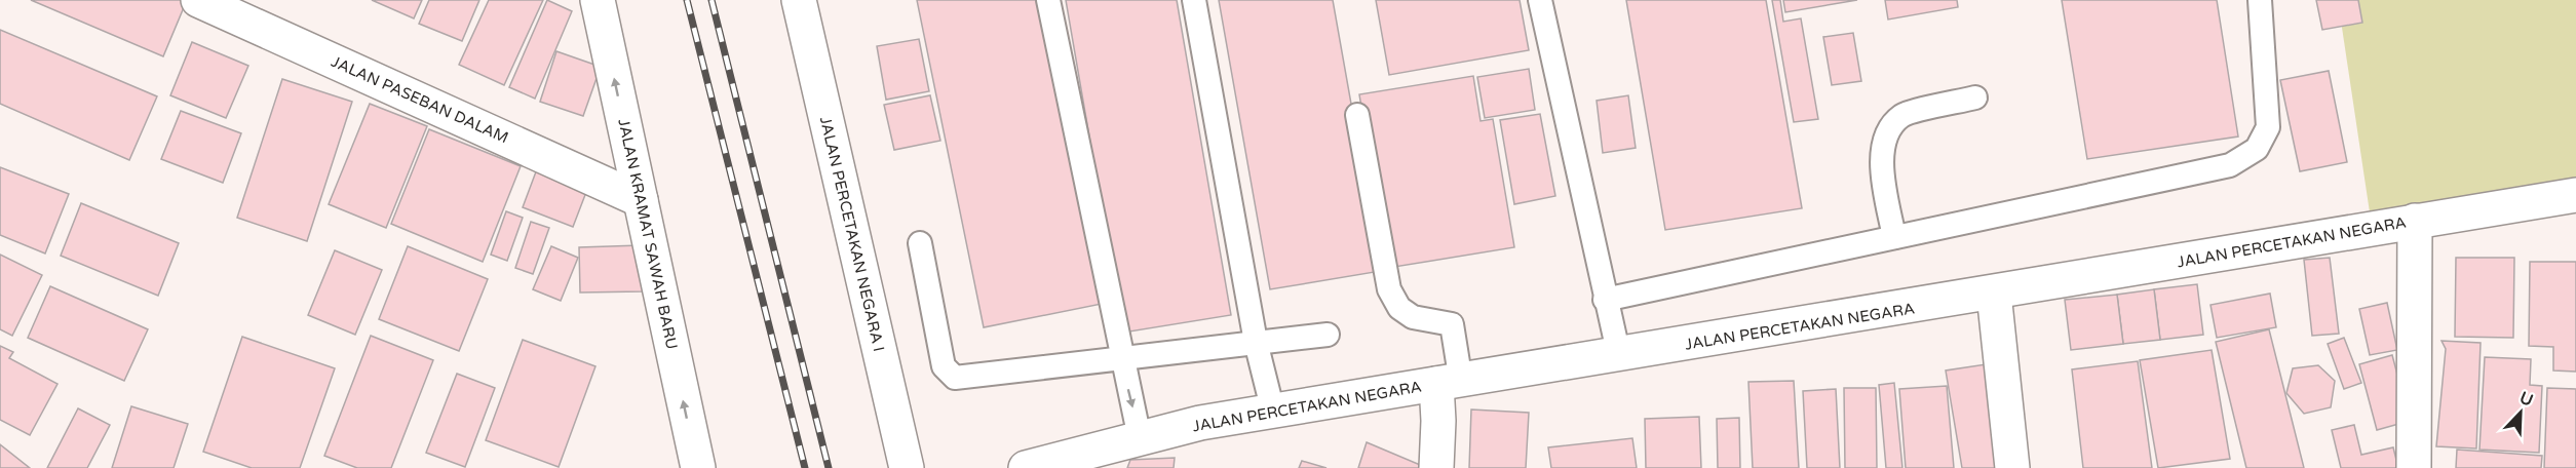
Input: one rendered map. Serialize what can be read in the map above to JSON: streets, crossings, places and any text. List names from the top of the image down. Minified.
{"streets":{"street":["JALAN PASEBAN DALAM","JALAN KRAMAT SAWAH BARU","JALAN PERCETAKAN NEGARA I","JALAN PERCETAKAN NEGARA"]},"crossings":[["JALAN PASEBAN DALAM","JALAN KRAMAT SAWAH BARU"]],"one_way":["JALAN KRAMAT SAWAH BARU"],"north":"top right"}
